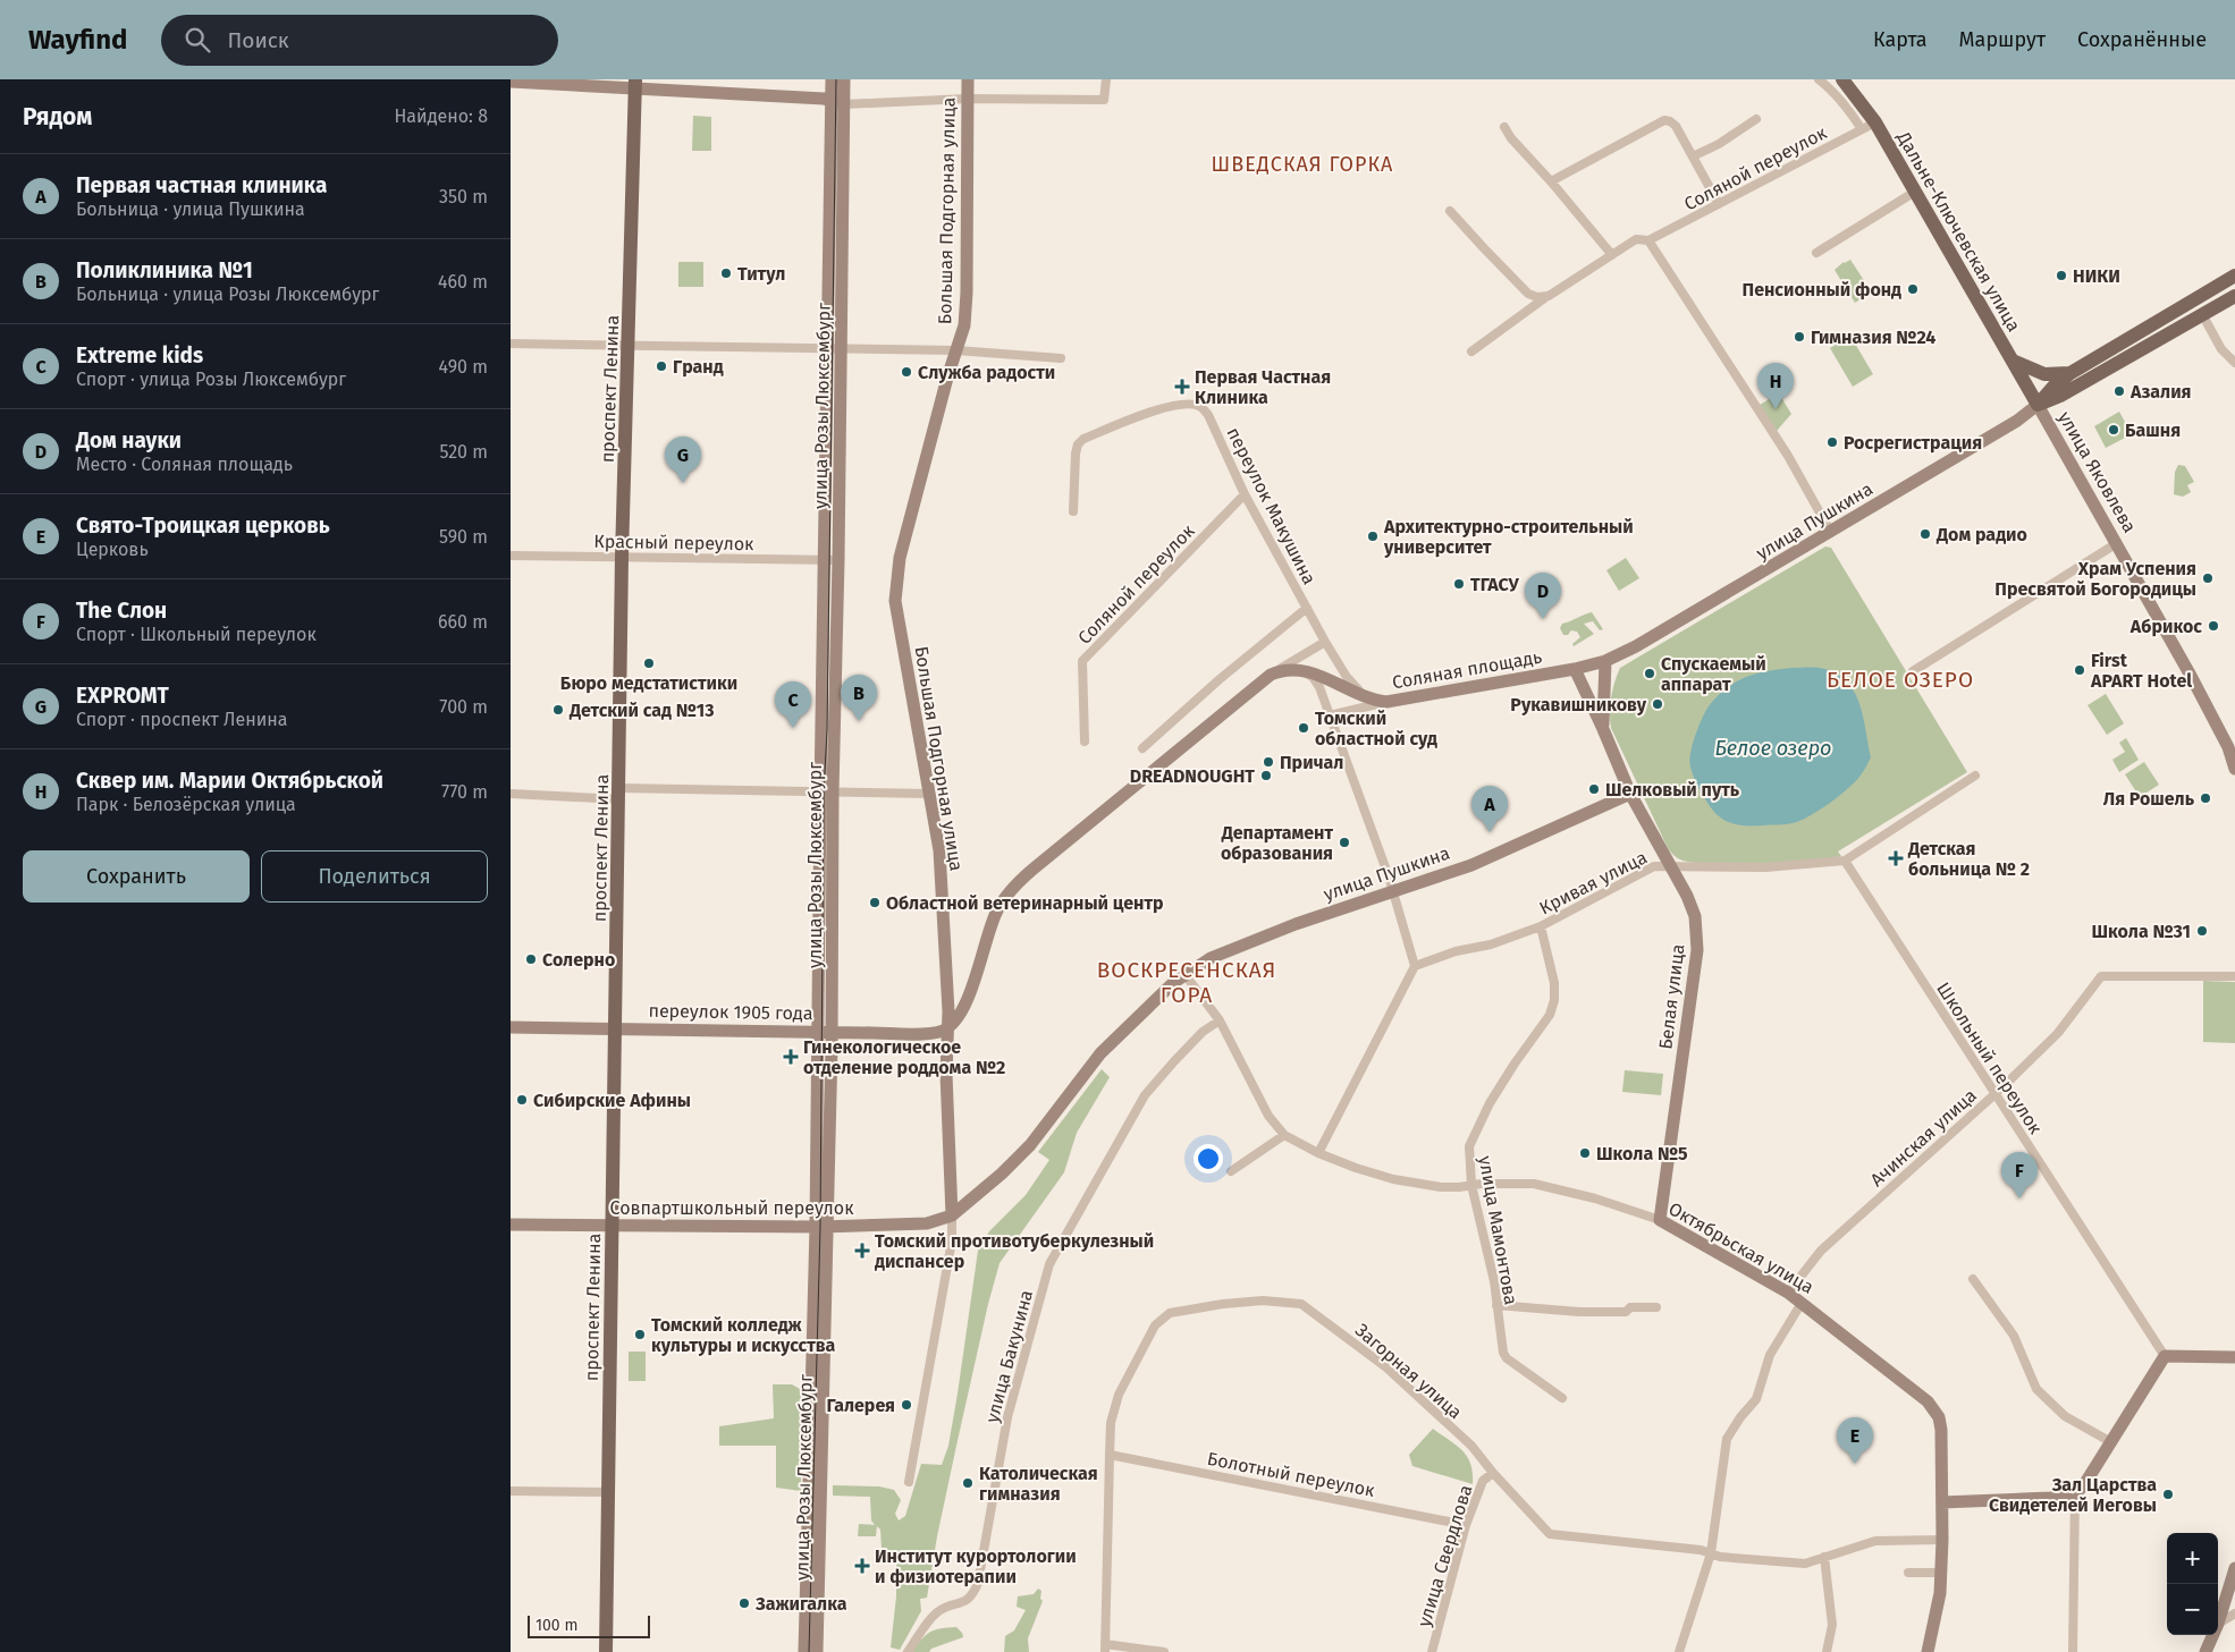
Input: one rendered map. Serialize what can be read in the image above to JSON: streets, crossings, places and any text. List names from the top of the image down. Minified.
{"streets":{"main road":["Дальне-Ключевская улица","проспект Ленина","улица Пушкина"],"street":["Соляной переулок","Большая Подгорная улица","улица Розы Люксембург","улица Яковлева","переулок Макушина","Красный переулок","Соляная площадь","Кривая улица","Белая улица","переулок 1905 года","Школьный переулок","Ачинская улица","Совпартшкольный переулок","улица Мамонтова","Октябрьская улица","улица Бакунина","Загорная улица","Болотный переулок","улица Свердлова"]},"crossings":[["Соляной переулок","Дальне-Ключевская улица"],["Соляной переулок","переулок Макушина"],["Большая Подгорная улица","улица Пушкина"],["Большая Подгорная улица","переулок 1905 года"],["Большая Подгорная улица","Совпартшкольный переулок"],["Дальне-Ключевская улица","улица Яковлева"],["Дальне-Ключевская улица","улица Пушкина"],["проспект Ленина","Красный переулок"],["проспект Ленина","переулок 1905 года"],["проспект Ленина","Совпартшкольный переулок"],["улица Розы Люксембург","Красный переулок"],["улица Розы Люксембург","переулок 1905 года"],["улица Розы Люксембург","Совпартшкольный переулок"],["улица Яковлева","улица Пушкина"],["переулок Макушина","Соляная площадь"],["улица Пушкина","Соляная площадь"],["улица Пушкина","Белая улица"],["улица Пушкина","Совпартшкольный переулок"],["улица Пушкина","Октябрьская улица"],["Кривая улица","Белая улица"],["Кривая улица","Школьный переулок"],["Кривая улица","улица Мамонтова"],["Белая улица","Октябрьская улица"],["Школьный переулок","Ачинская улица"],["Ачинская улица","Октябрьская улица"],["улица Мамонтова","Октябрьская улица"],["Октябрьская улица","улица Бакунина"],["Октябрьская улица","Загорная улица"],["Загорная улица","Болотный переулок"],["Загорная улица","улица Свердлова"],["Болотный переулок","улица Свердлова"]],"districts":["ШВЕДСКАЯ ГОРКА","БЕЛОЕ ОЗЕРО","ВОСКРЕСЕНСКАЯ ГОРА"],"water":["Белое озеро"],"places":{"other":["Титул","НИКИ","Пенсионный фонд","Гимназия №24","Гранд","Служба радости","Азалия","Башня","Росрегистрация","Дом радио","Архитектурно-строительный университет","Храм Успения Пресвятой Богородицы","ТГАСУ","Абрикос","Бюро медстатистики","First APART Hotel","Спускаемый аппарат","Рукавишникову","Детский сад №13","Томский областной суд","Причал","DREADNOUGHT","Шелковый путь","Ля Рошель","Департамент образования","Областной ветеринарный центр","Школа №31","Солерно","Сибирские Афины","Школа №5","Томский колледж культуры и искусства","Галерея","Католическая гимназия","Зал Царства Свидетелей Иеговы","Зажигалка"],"health":["Первая Частная Клиника","Детская больница № 2","Гинекологическое отделение роддома №2","Томский противотуберкулезный диспансер","Институт курортологии и физиотерапии"]},"scale_bar":"100 m","page":{"header":"Wayfind","search":"Поиск","nav":["Карта","Маршрут","Сохранённые"],"heading":["Рядом","Найдено: 8"],"list":[{"mark":"A","name":"Первая частная клиника","note":"Больница · улица Пушкина","value":"350 m"},{"mark":"B","name":"Поликлиника №1","note":"Больница · улица Розы Люксембург","value":"460 m"},{"mark":"C","name":"Extreme kids","note":"Спорт · улица Розы Люксембург","value":"490 m"},{"mark":"D","name":"Дом науки","note":"Место · Соляная площадь","value":"520 m"},{"mark":"E","name":"Свято-Троицкая церковь","note":"Церковь","value":"590 m"},{"mark":"F","name":"The Слон","note":"Спорт · Школьный переулок","value":"660 m"},{"mark":"G","name":"EXPROMT","note":"Спорт · проспект Ленина","value":"700 m"},{"mark":"H","name":"Сквер им. Марии Октябрьской","note":"Парк · Белозёрская улица","value":"770 m"}],"pins":["H","G","D","B","C","A","F","E"],"buttons":["Сохранить","Поделиться"],"map_buttons":["+","−"],"scale":"100 m"}}
